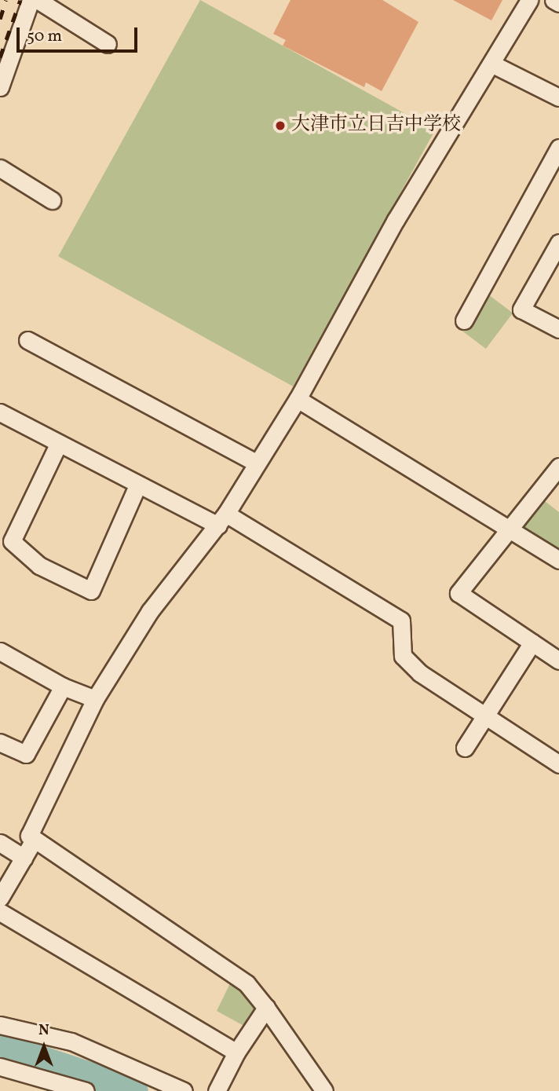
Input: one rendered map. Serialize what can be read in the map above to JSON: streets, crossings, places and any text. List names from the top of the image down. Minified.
{"places":["大津市立日吉中学校"],"scale_bar":"50 m","north":"top"}
